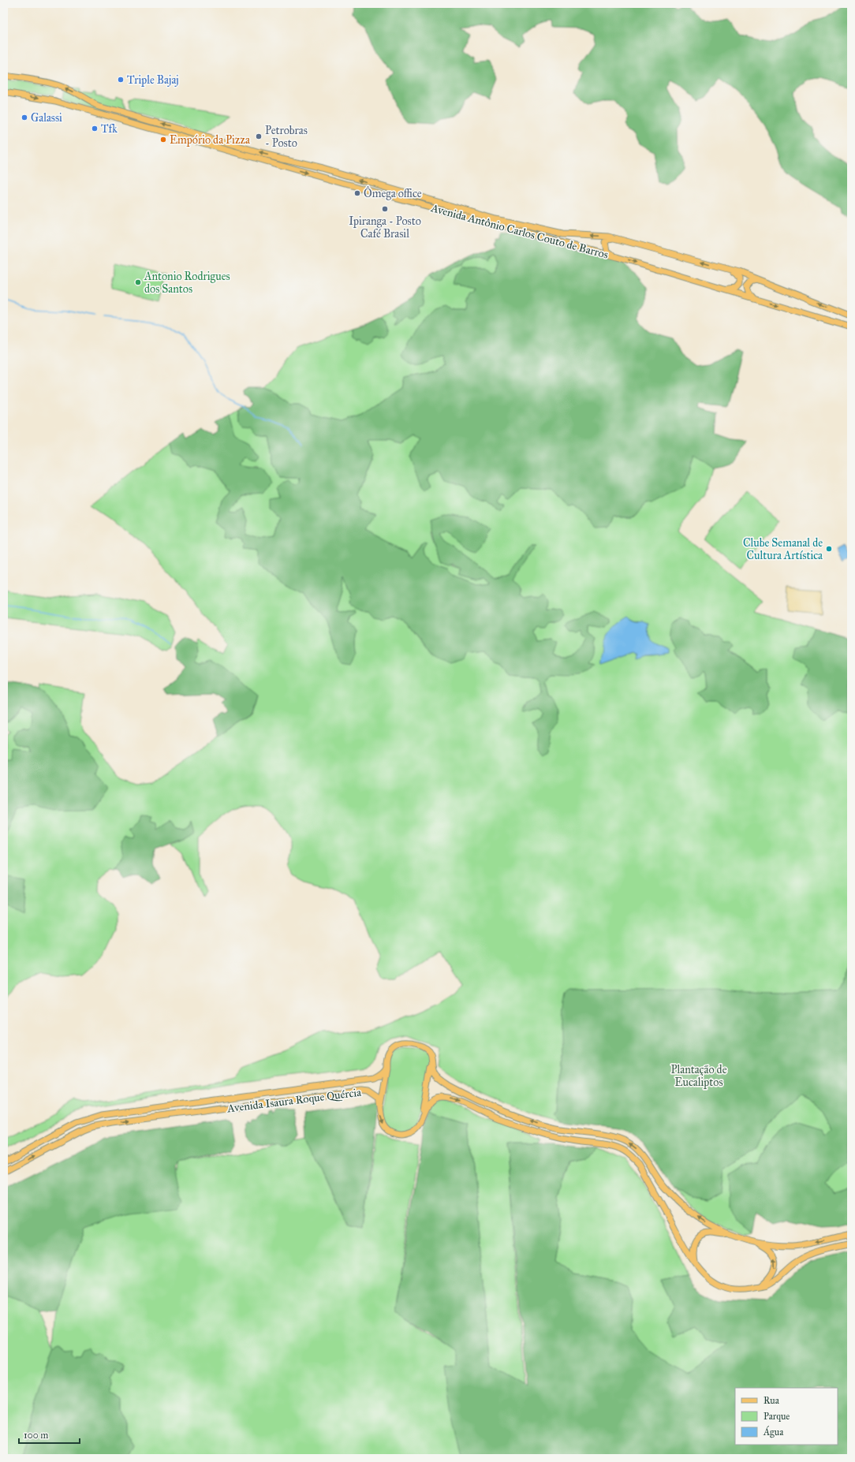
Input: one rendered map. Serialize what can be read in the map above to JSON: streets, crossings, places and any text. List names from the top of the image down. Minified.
{"streets":{"main road":["Avenida Antônio Carlos Couto de Barros","Avenida Isaura Roque Quércia"]},"parks":["Plantação de Eucaliptos"],"places":["Triple Bajaj","Galassi","Tfk","Petrobras - Posto","Empório da Pizza","Ômega office","Ipiranga - Posto Café Brasil","Antonio Rodrigues dos Santos","Clube Semanal de Cultura Artística"],"legend":["Rua","Parque","Água"],"scale_bar":"100 m"}
